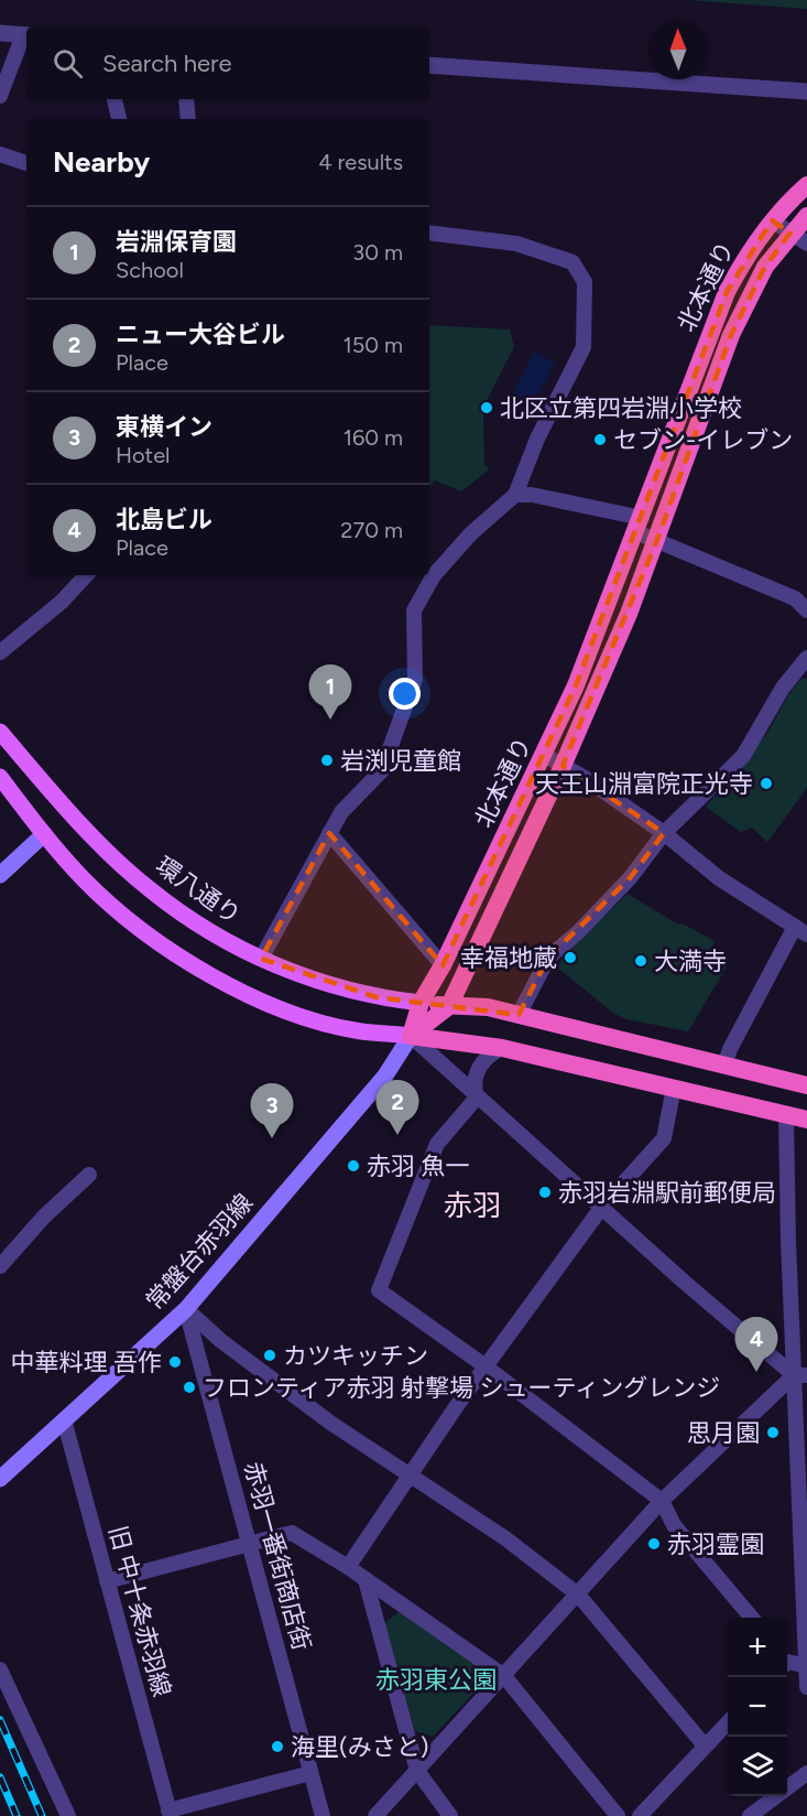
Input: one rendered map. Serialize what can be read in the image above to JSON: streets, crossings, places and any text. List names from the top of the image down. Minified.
{"streets":{"highway":["北本通り"],"main road":["環八通り","常盤台赤羽線"],"street":["赤羽一番街商店街","旧 中十条赤羽線"]},"crossings":[["北本通り","環八通り"],["北本通り","常盤台赤羽線"],["常盤台赤羽線","赤羽一番街商店街"],["常盤台赤羽線","旧 中十条赤羽線"]],"districts":["赤羽"],"parks":["赤羽東公園"],"places":["北区立第四岩淵小学校","セブン-イレブン","岩渕児童館","天王山淵富院正光寺","幸福地蔵","大満寺","赤羽 魚一","赤羽岩淵駅前郵便局","カツキッチン","中華料理 吾作","フロンティア赤羽 射撃場 シューティングレンジ","思月園","赤羽霊園","海里(みさと)"],"north":"top","page":{"search":"Search here","heading":["Nearby","4 results"],"list":[{"mark":"1","name":"岩淵保育園","note":"School","value":"30 m"},{"mark":"2","name":"ニュー大谷ビル","note":"Place","value":"150 m"},{"mark":"3","name":"東横イン","note":"Hotel","value":"160 m"},{"mark":"4","name":"北島ビル","note":"Place","value":"270 m"}],"pins":["1","2","3","4"],"map_buttons":["+","−"]}}
